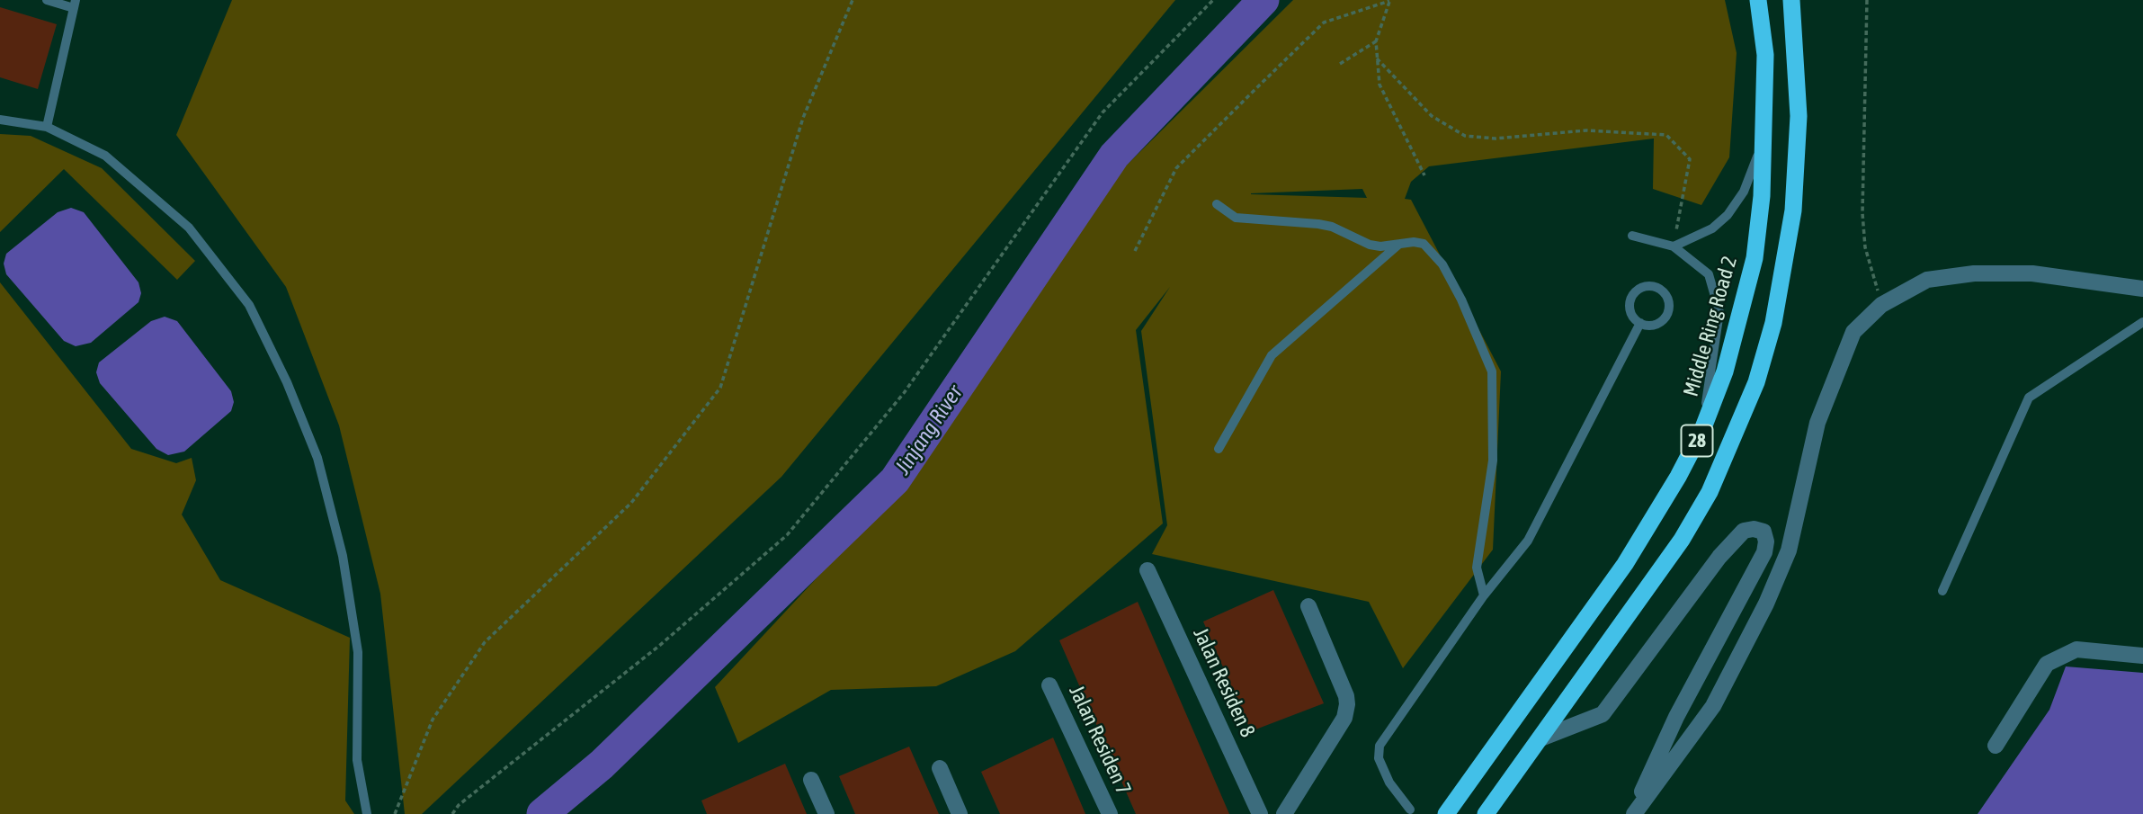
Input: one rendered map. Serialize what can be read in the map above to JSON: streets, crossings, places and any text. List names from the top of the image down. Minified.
{"streets":{"highway":["Middle Ring Road 2","28"],"street":["Jalan Residen 8","Jalan Residen 7"]},"water":["Jinjang River"]}
